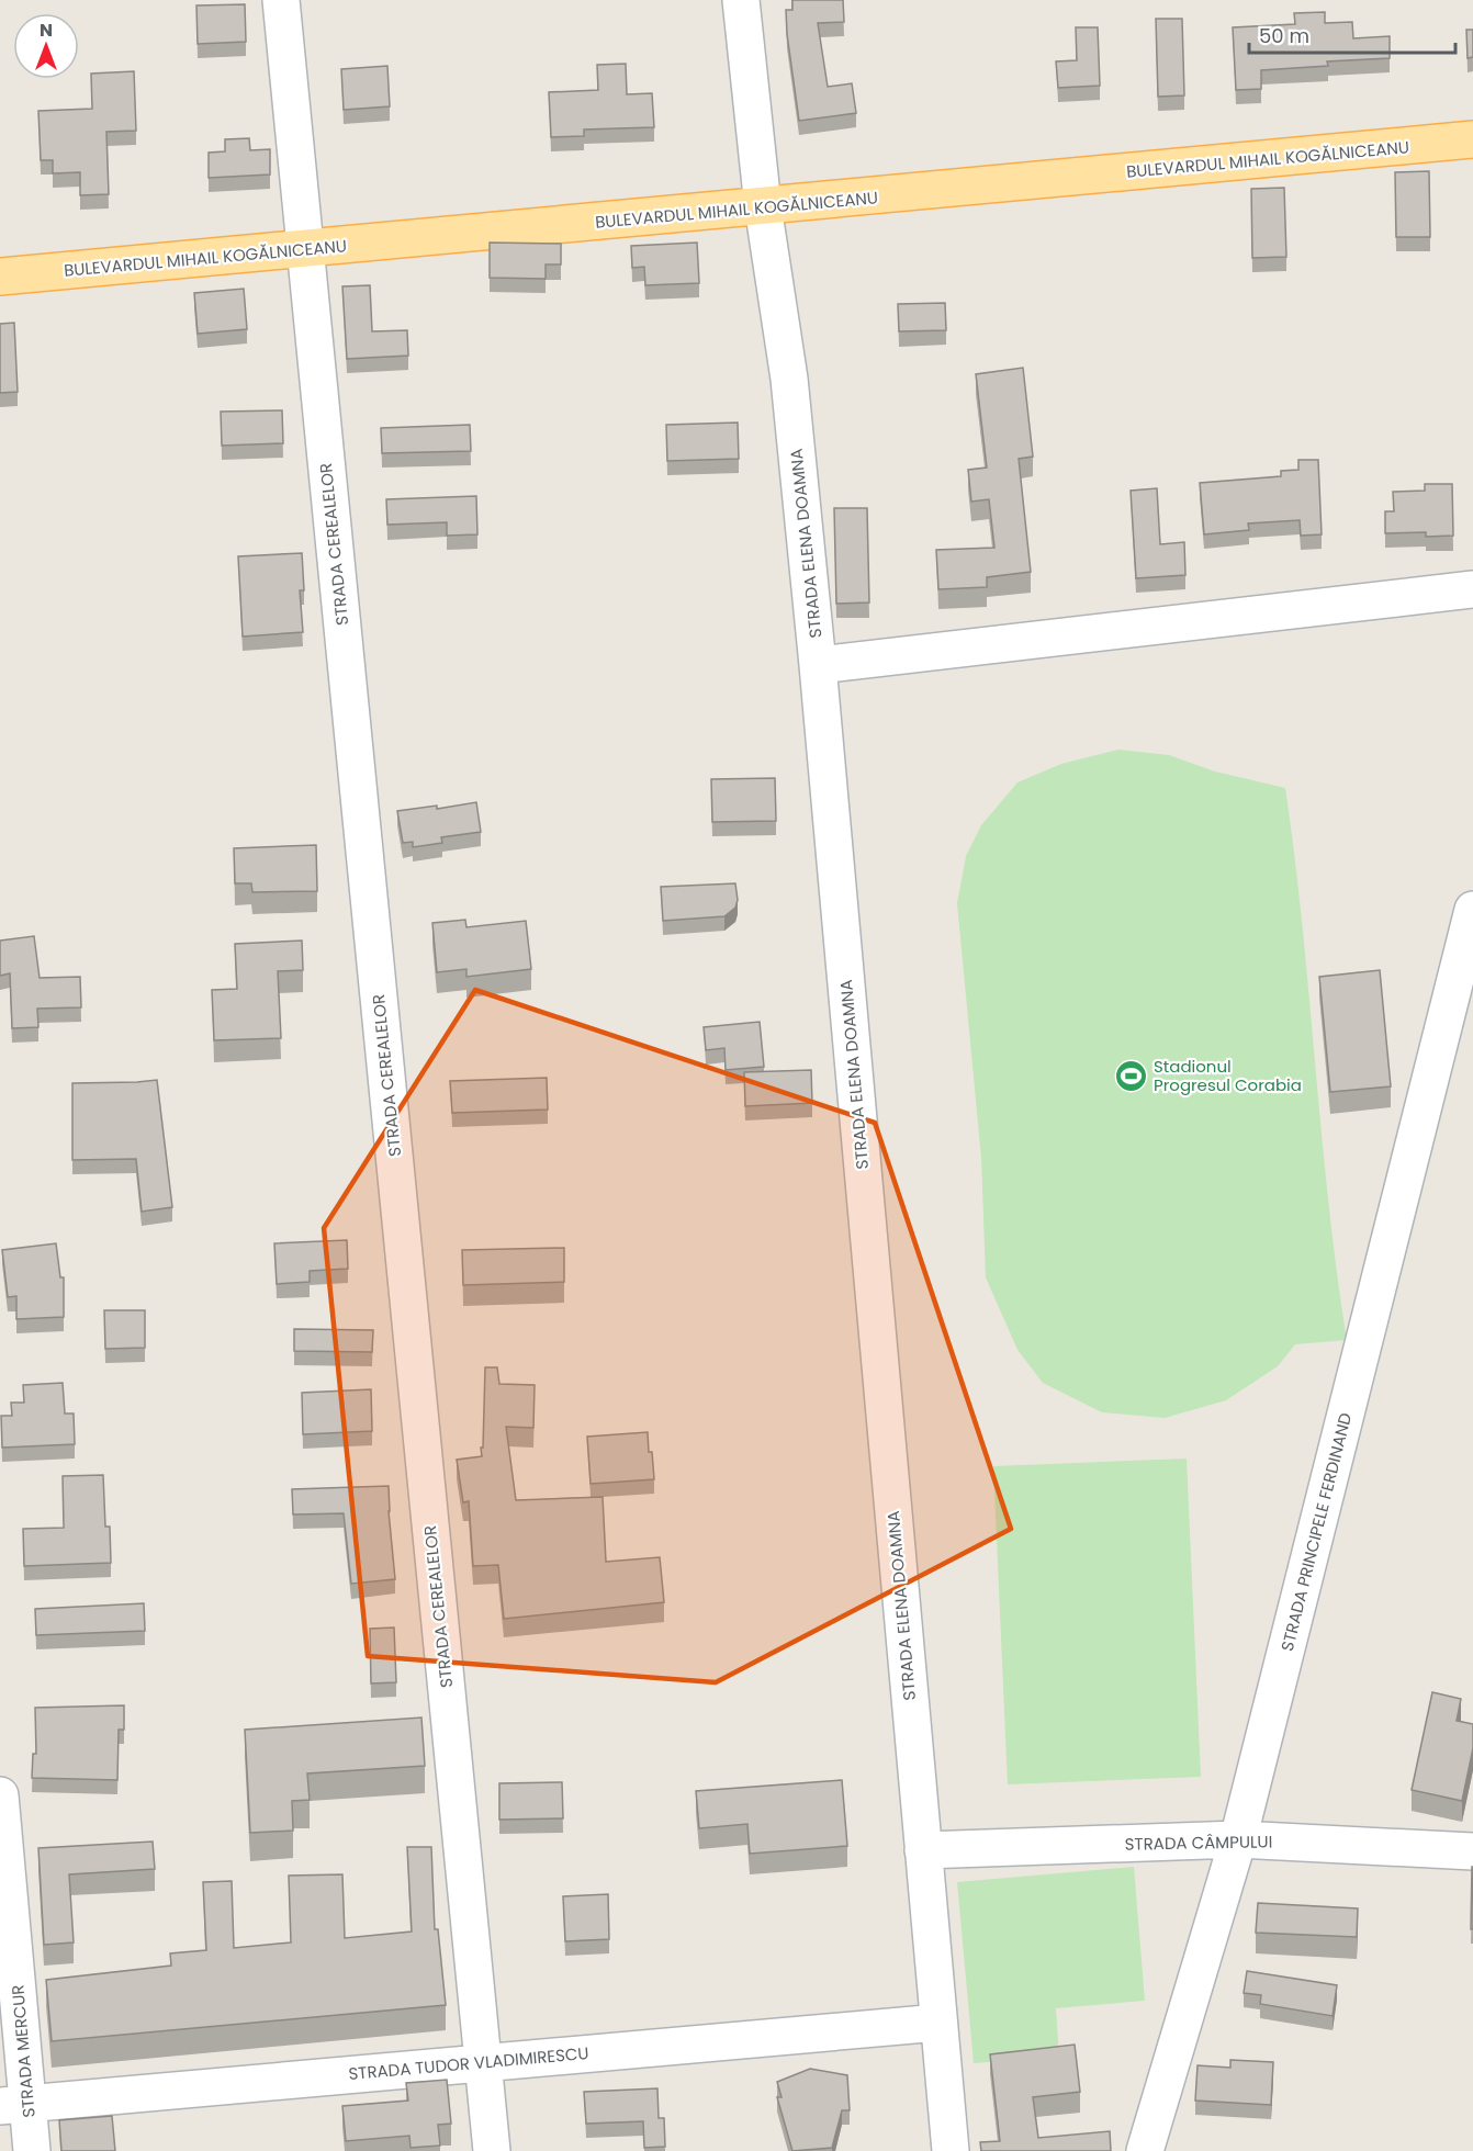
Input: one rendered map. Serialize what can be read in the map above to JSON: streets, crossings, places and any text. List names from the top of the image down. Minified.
{"streets":{"main road":["BULEVARDUL MIHAIL KOGĂLNICEANU"],"street":["STRADA ELENA DOAMNA","STRADA CEREALELOR","STRADA PRINCIPELE FERDINAND","STRADA CÂMPULUI","STRADA MERCUR","STRADA TUDOR VLADIMIRESCU"]},"crossings":[["BULEVARDUL MIHAIL KOGĂLNICEANU","STRADA ELENA DOAMNA"],["BULEVARDUL MIHAIL KOGĂLNICEANU","STRADA CEREALELOR"],["STRADA ELENA DOAMNA","STRADA CÂMPULUI"],["STRADA ELENA DOAMNA","STRADA TUDOR VLADIMIRESCU"],["STRADA CEREALELOR","STRADA TUDOR VLADIMIRESCU"],["STRADA PRINCIPELE FERDINAND","STRADA CÂMPULUI"],["STRADA MERCUR","STRADA TUDOR VLADIMIRESCU"]],"places":{"sports":["Stadionul Progresul Corabia"]},"scale_bar":"50 m","north":"top"}
